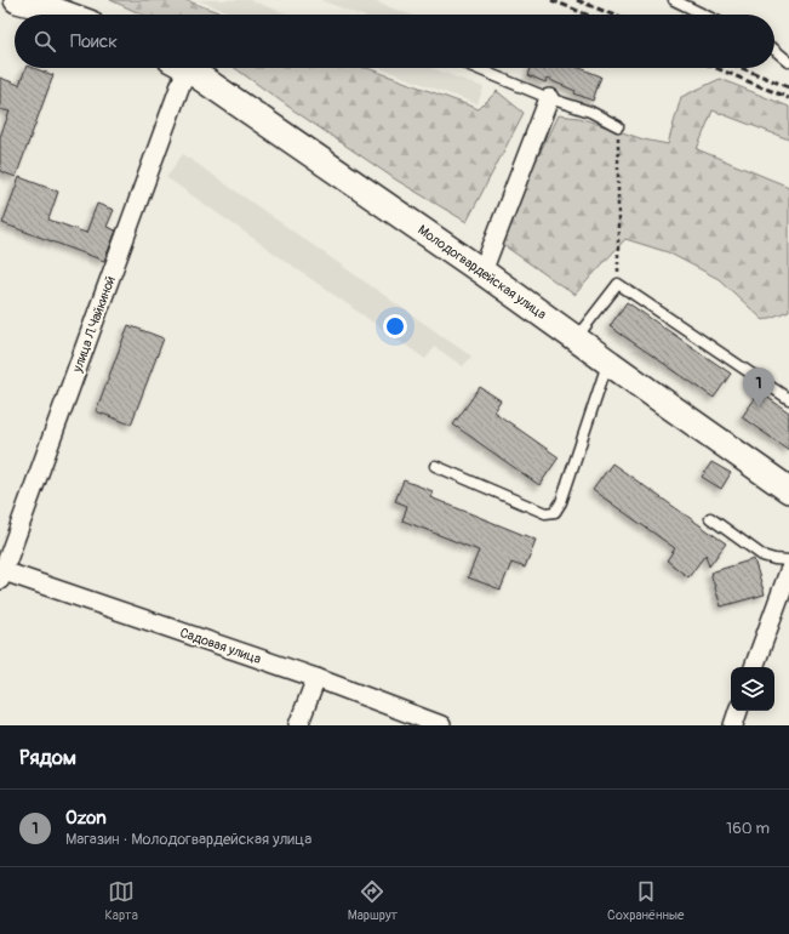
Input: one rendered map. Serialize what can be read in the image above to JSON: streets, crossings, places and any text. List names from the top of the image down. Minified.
{"streets":{"street":["Молодогвардейская улица","улица Л.Чайкиной","Садовая улица"]},"crossings":[["улица Л.Чайкиной","Садовая улица"]],"page":{"search":"Поиск","pins":"1","heading":"Рядом","list":[{"mark":"1","name":"Ozon","note":"Магазин · Молодогвардейская улица","value":"160 m"}],"nav":["Карта","Маршрут","Сохранённые"]}}
